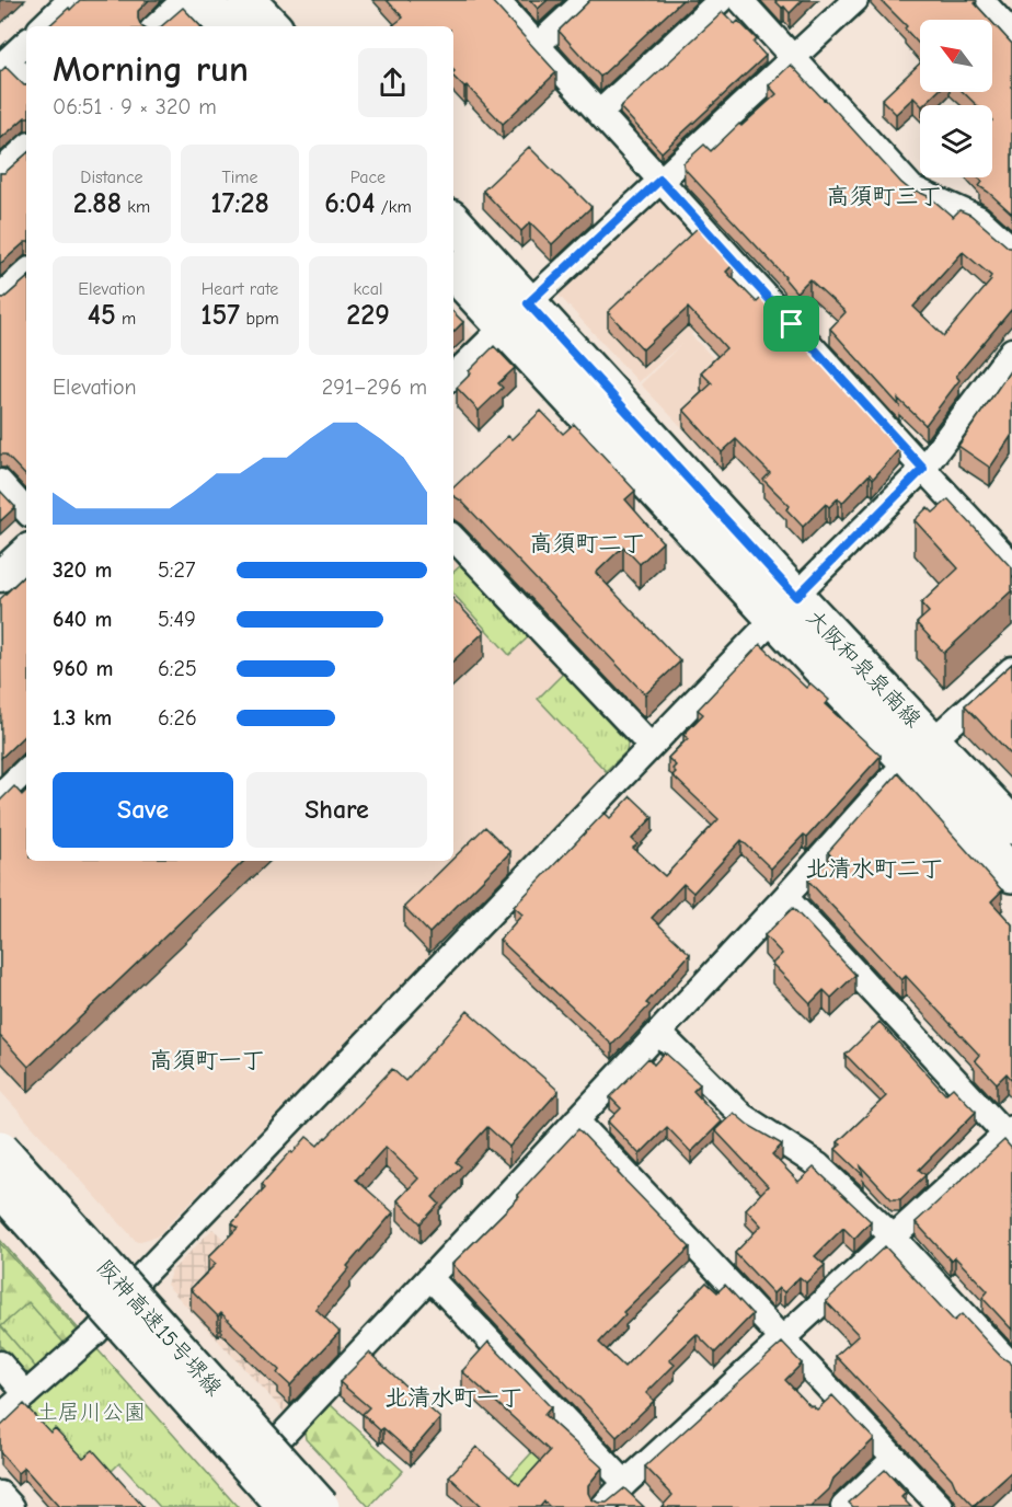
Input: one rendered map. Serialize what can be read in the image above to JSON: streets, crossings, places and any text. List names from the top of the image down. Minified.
{"streets":{"main road":["大阪和泉泉南線","阪神高速15号堺線"]},"districts":["高須町三丁","高須町二丁","北清水町二丁","高須町一丁","北清水町一丁"],"parks":["土居川公園"],"north":"top left","page":{"heading":["Morning run","06:51 · 9 × 320 m"],"stats":[["Distance","2.88 km"],["Time","17:28"],["Pace","6:04 /km"],["Elevation","45 m"],["Heart rate","157 bpm"],["kcal","229"]],"chart":["Elevation","291–296 m"],"list":[{"name":"320 m","note":"5:27"},{"name":"640 m","note":"5:49"},{"name":"960 m","note":"6:25"},{"name":"1.3 km","note":"6:26"}],"buttons":["Save","Share"]}}
